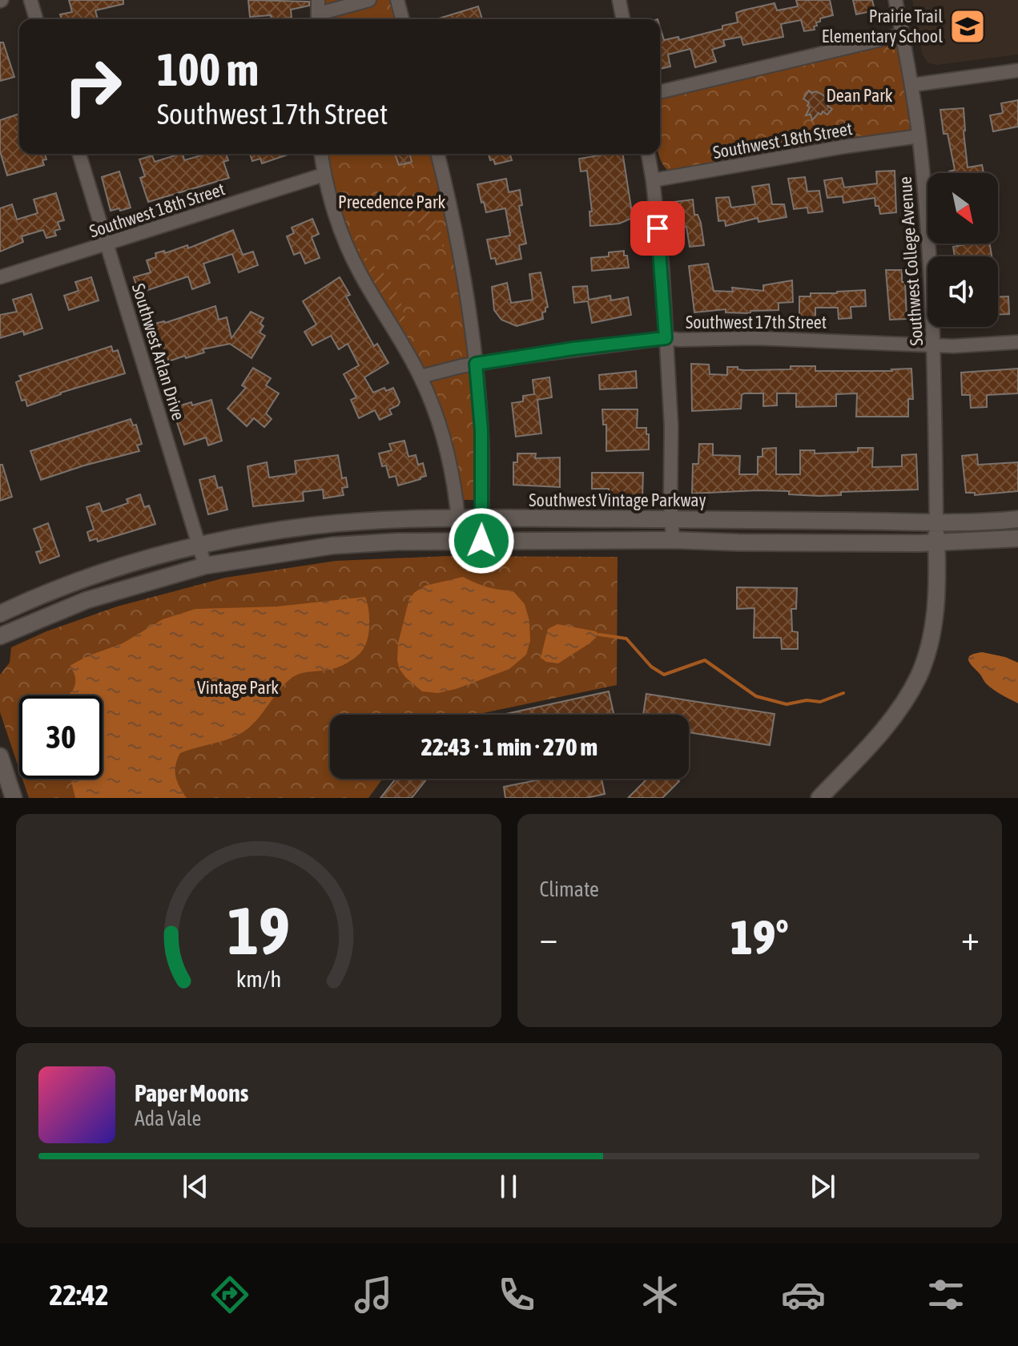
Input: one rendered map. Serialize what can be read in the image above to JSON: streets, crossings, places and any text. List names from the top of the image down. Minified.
{"streets":{"street":["Southwest 18th Street","Southwest College Avenue","Southwest 17th Street","Southwest Arlan Drive","Southwest Vintage Parkway"]},"crossings":[["Southwest 18th Street","Southwest College Avenue"],["Southwest 18th Street","Southwest Arlan Drive"],["Southwest College Avenue","Southwest 17th Street"],["Southwest College Avenue","Southwest Vintage Parkway"],["Southwest Arlan Drive","Southwest Vintage Parkway"]],"parks":["Dean Park","Precedence Park","Vintage Park"],"places":{"school or university":["Prairie Trail Elementary School"]},"north":"bottom right","page":{"turn":["100 m","Southwest 17th Street"],"limit":"30","trip":"22:43 · 1 min · 270 m","tile":"Climate","heat":["−","19°","+"],"song":["Paper Moons","Ada Vale"],"tabs":"22:42","gauge":["19","km/h"]}}
